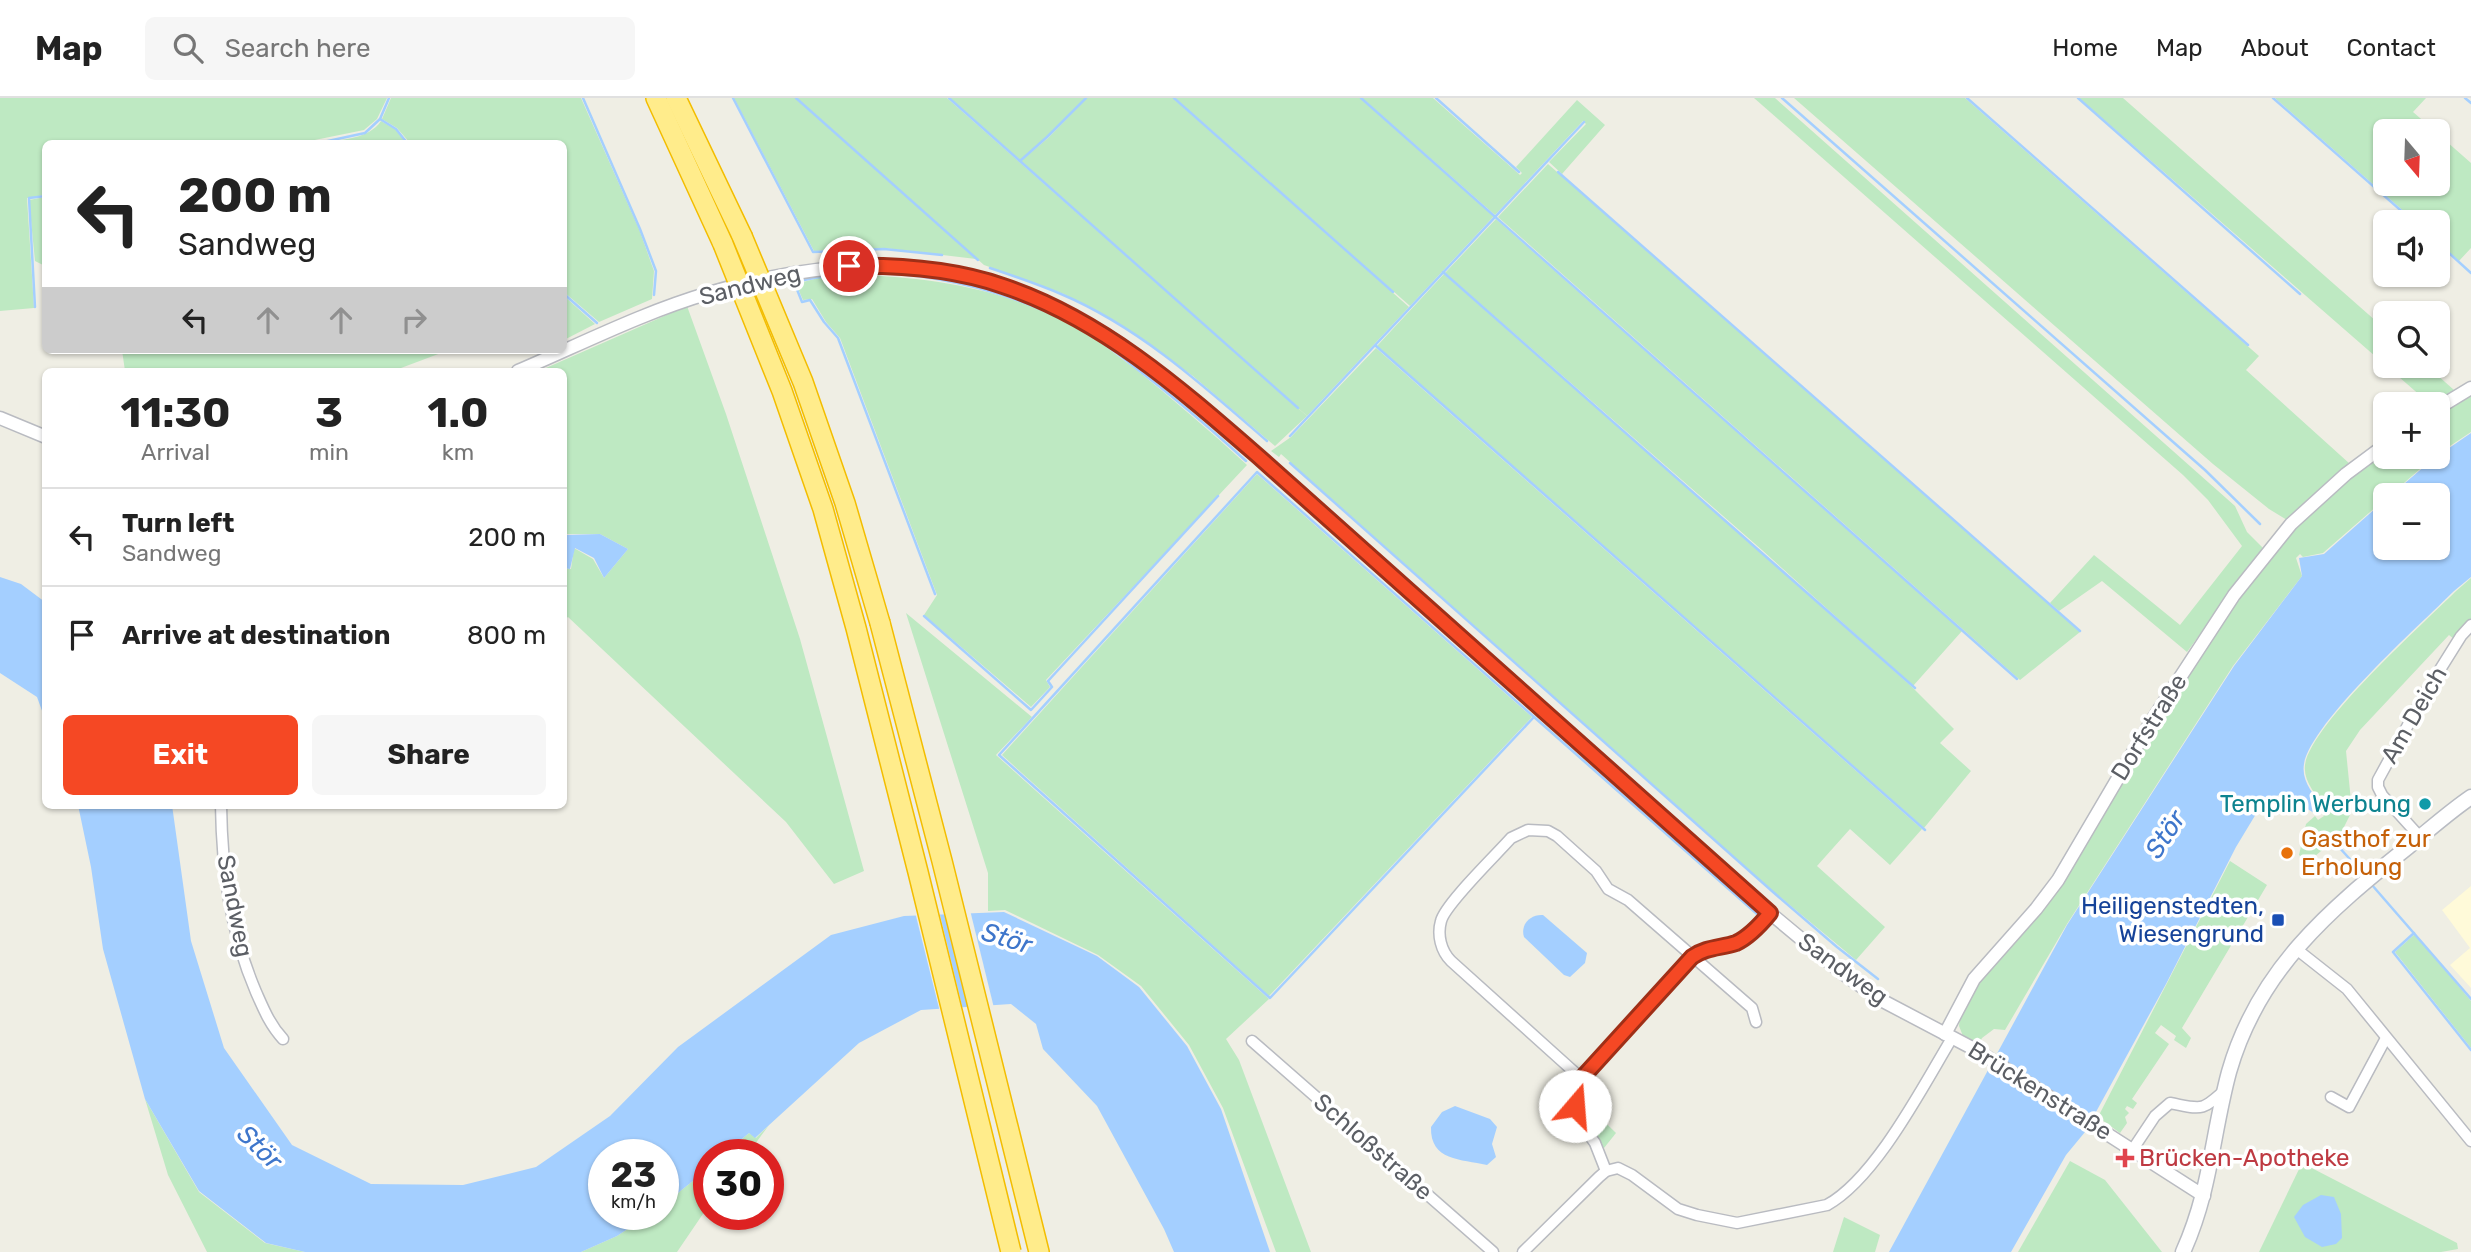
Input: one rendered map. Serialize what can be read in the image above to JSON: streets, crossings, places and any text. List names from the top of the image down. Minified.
{"streets":{"street":["Sandweg","Am Deich","Dorfstraße","Brückenstraße","Schloßstraße"]},"crossings":[["Sandweg","Dorfstraße"],["Sandweg","Brückenstraße"],["Dorfstraße","Brückenstraße"]],"water":["Stör"],"places":{"other":["Templin Werbung","Gasthof zur Erholung"],"transit":["Heiligenstedten, Wiesengrund"],"health":["Brücken-Apotheke"]},"north":"bottom","page":{"header":"Map","search":"Search here","nav":["Home","Map","About","Contact"],"map_buttons":["+","−"],"turn":["200 m","Sandweg"],"eta":["11:30","Arrival","3","min","1.0","km"],"list":[{"name":"Turn left","note":"Sandweg","value":"200 m"},{"name":"Arrive at destination","value":"800 m"}],"buttons":["Exit","Share"],"speed":"23 km/h","limit":"30"}}
